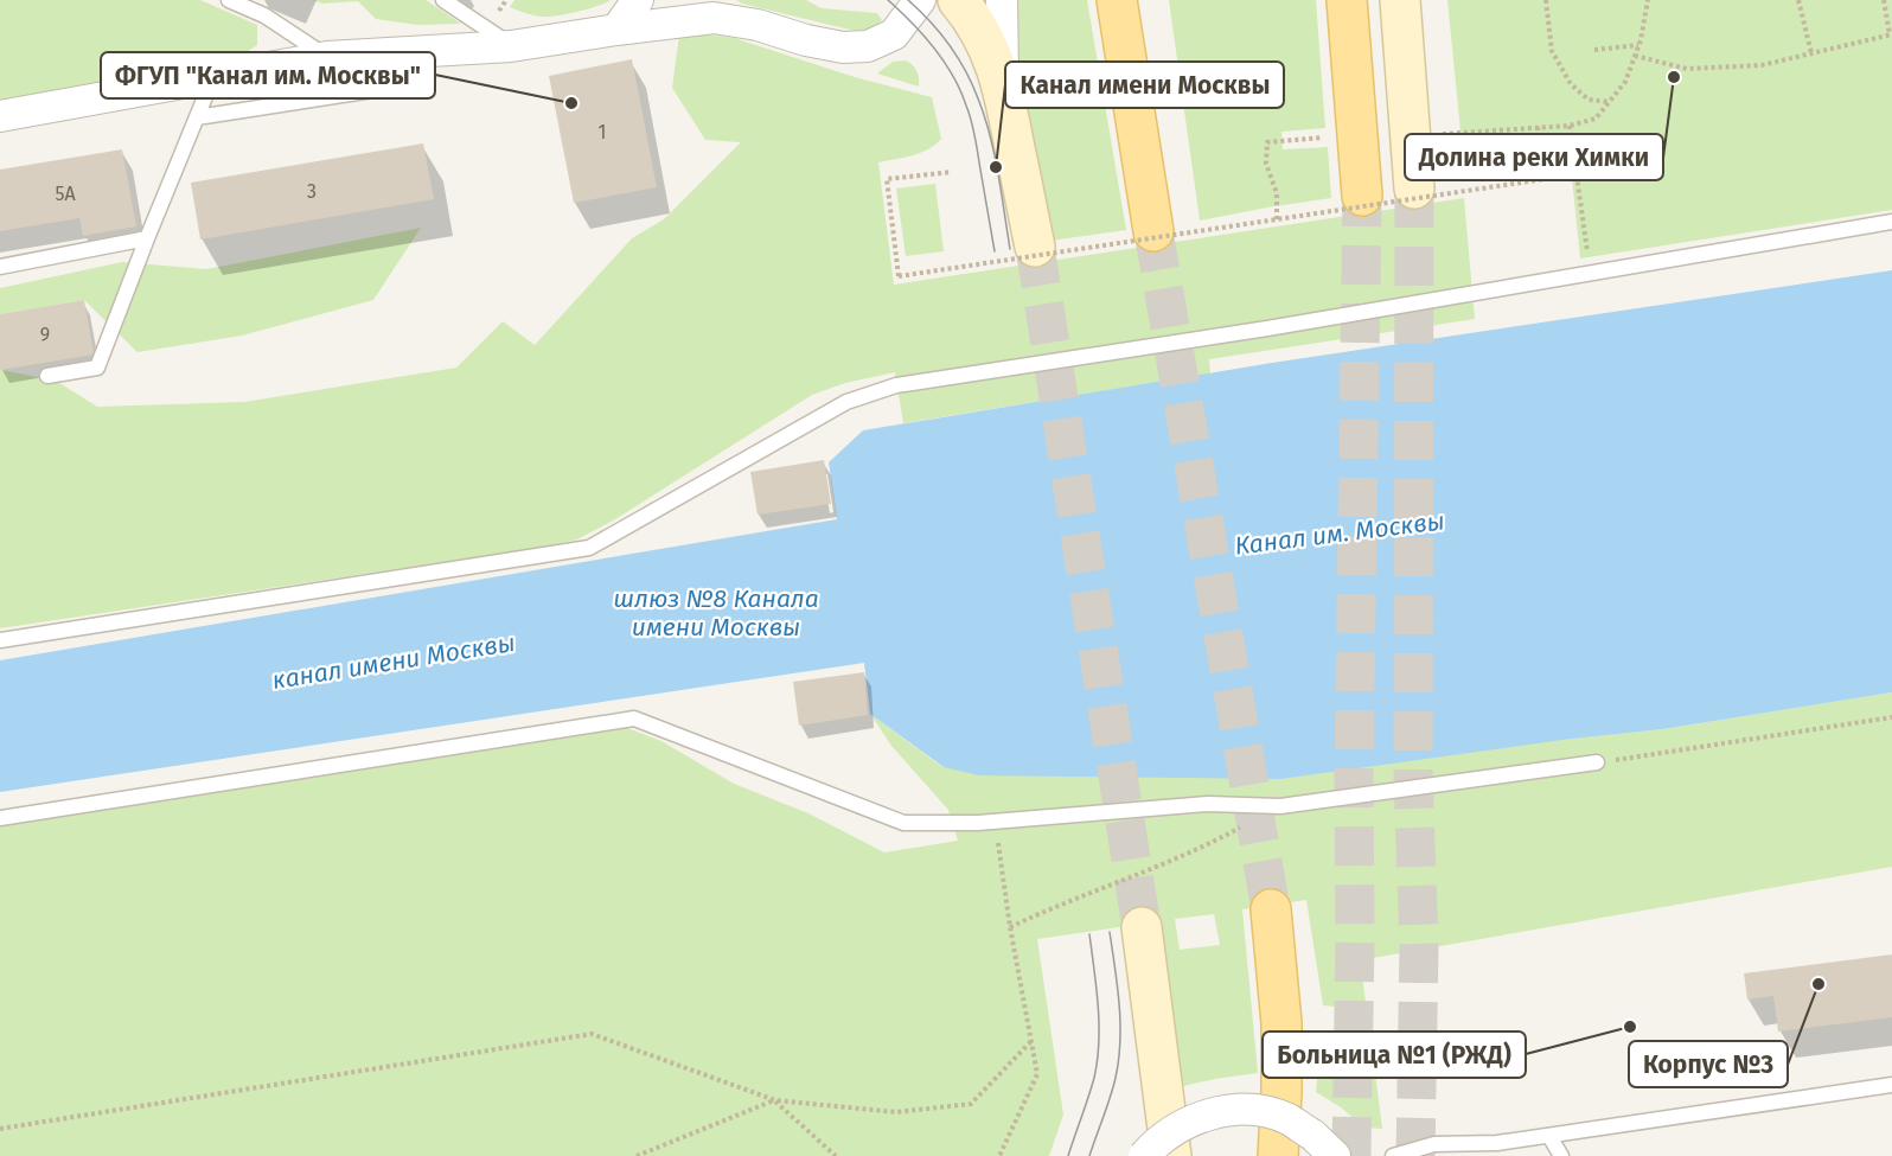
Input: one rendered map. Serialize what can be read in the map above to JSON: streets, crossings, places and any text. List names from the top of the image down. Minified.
{"water":["Канал им. Москвы","шлюз №8 Канала имени Москвы","канал имени Москвы"],"places":["Долина реки Химки","ФГУП \"Канал им. Москвы\"","Канал имени Москвы","Корпус №3","Больница №1 (РЖД)"],"house_numbers":["1","3","5А","9"]}
